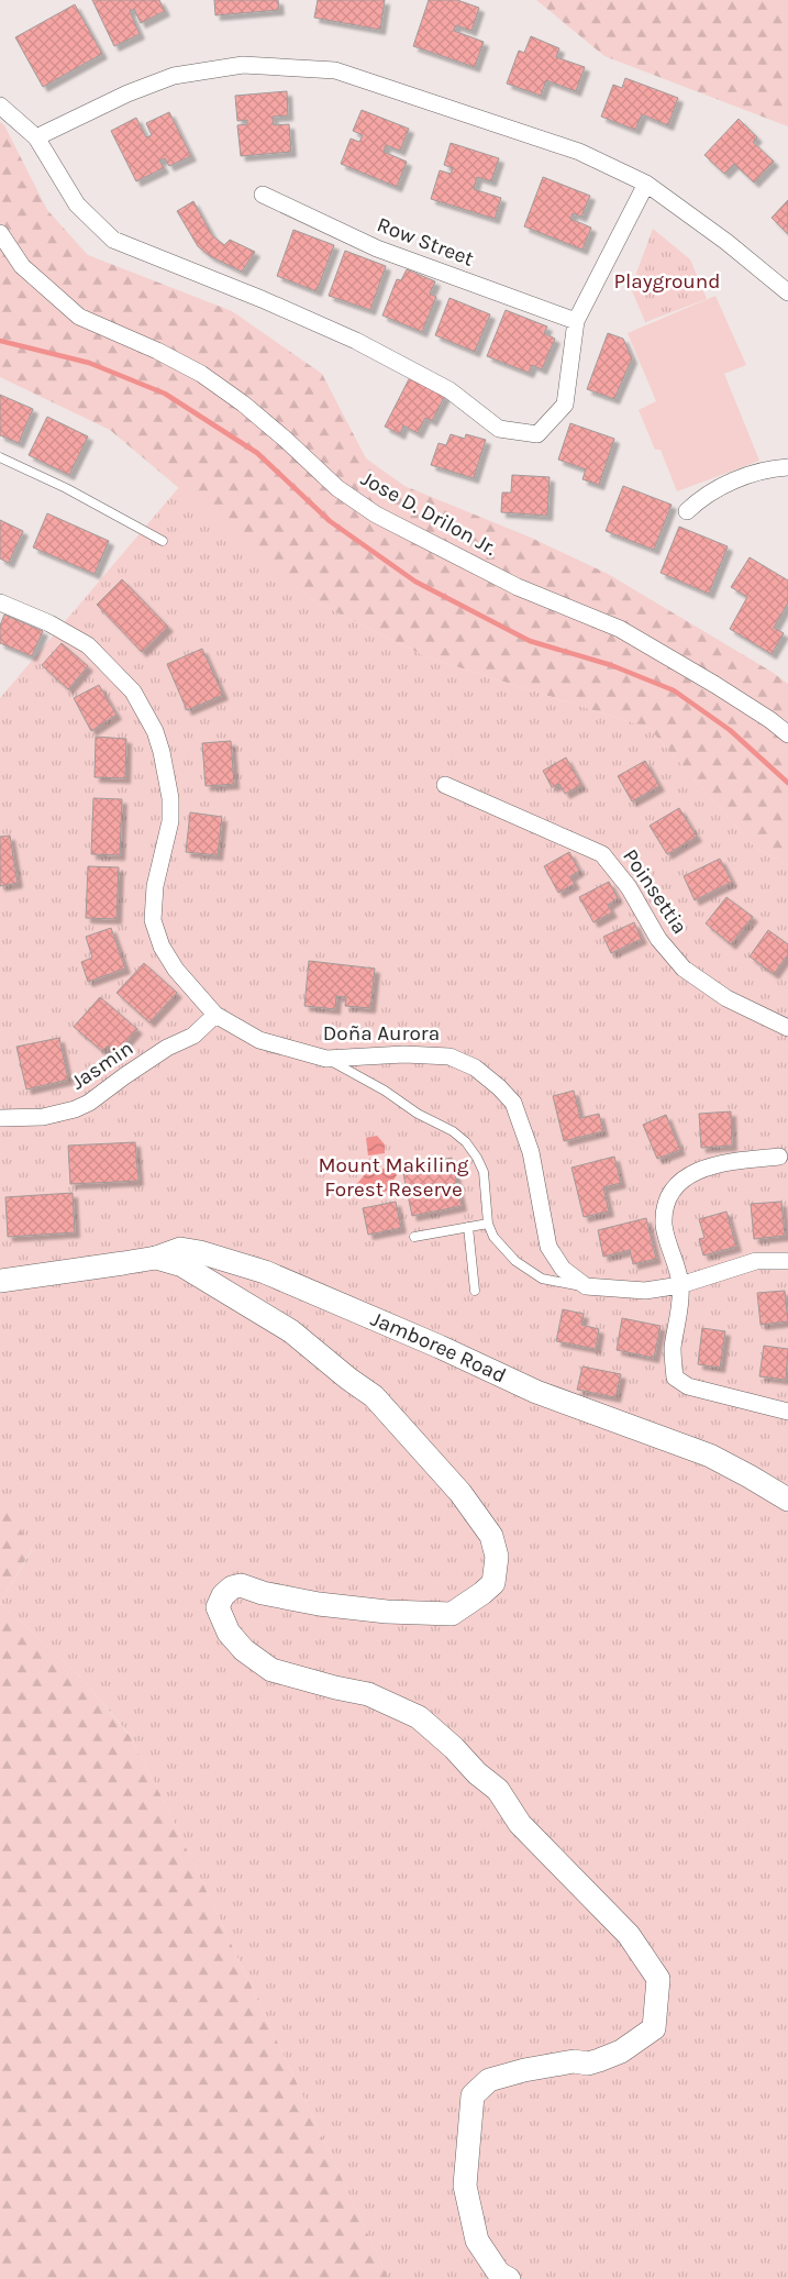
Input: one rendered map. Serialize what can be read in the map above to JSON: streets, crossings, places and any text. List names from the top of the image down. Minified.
{"streets":{"street":["Row Street","Jose D. Drilon Jr.","Poinsettia","Doña Aurora","Jasmin","Jamboree Road"]},"crossings":[["Doña Aurora","Jasmin"]],"parks":["Playground","Mount Makiling Forest Reserve"]}
